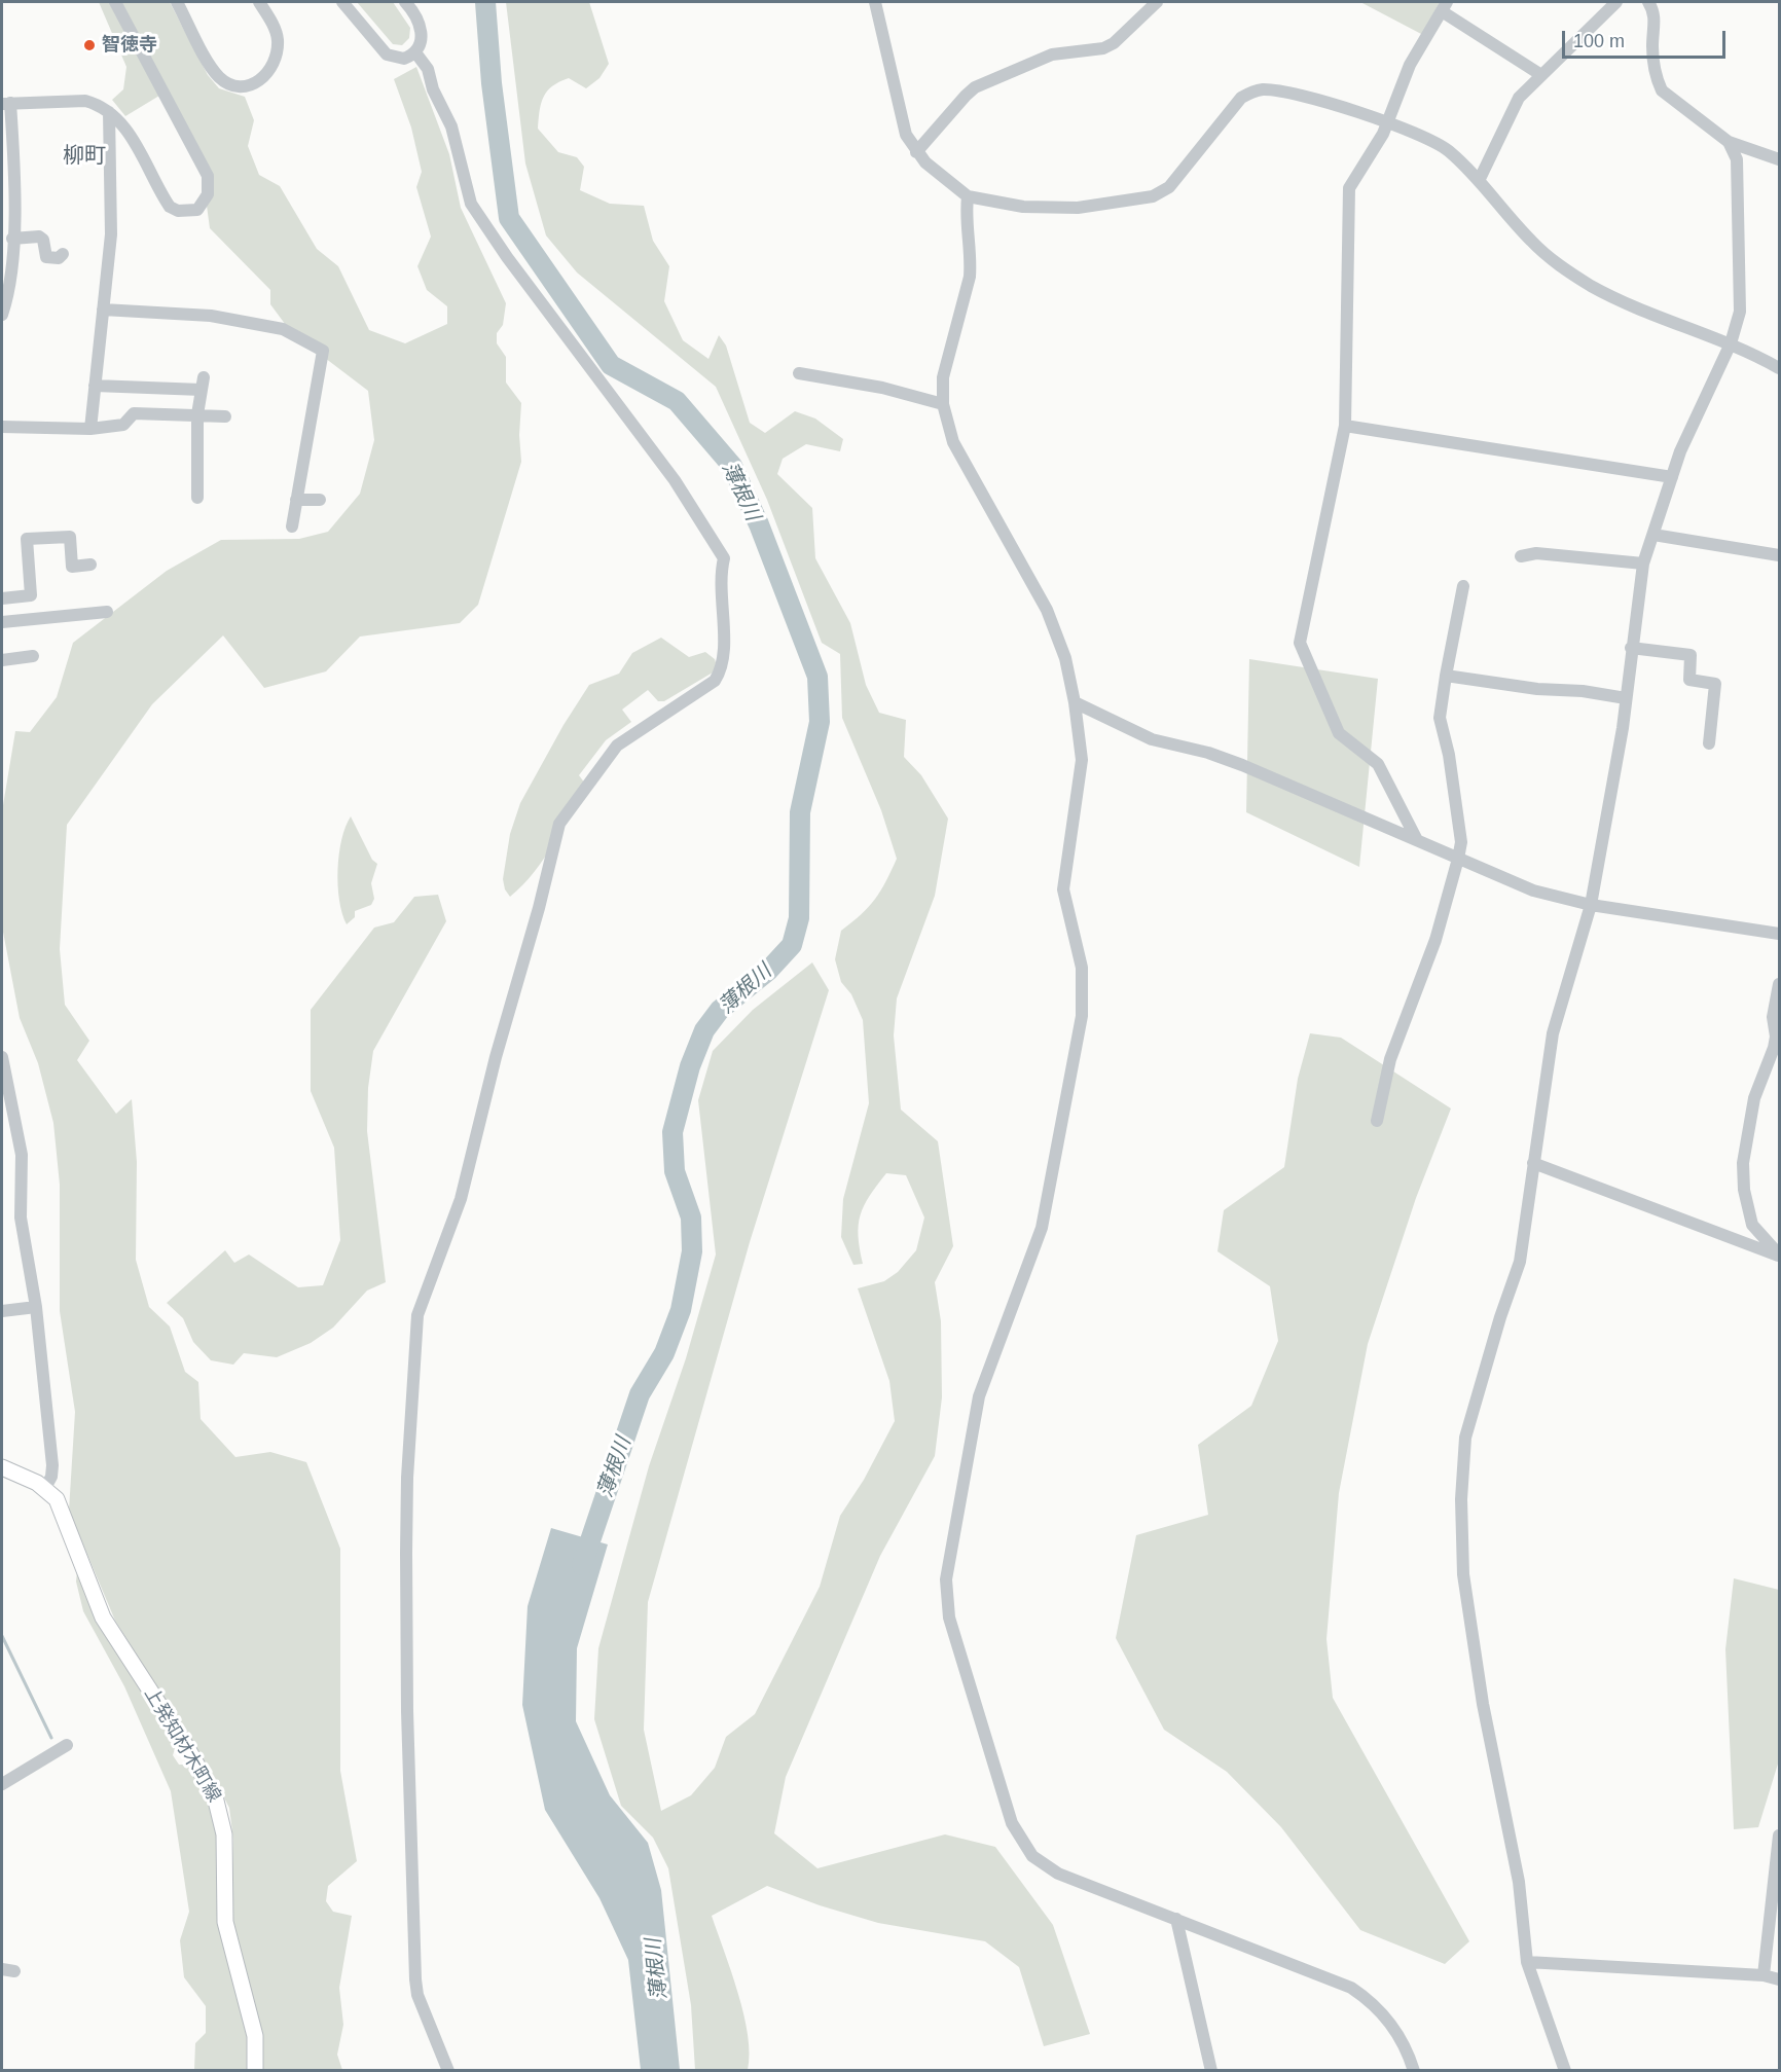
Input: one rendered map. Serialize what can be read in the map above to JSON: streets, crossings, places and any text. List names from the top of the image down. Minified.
{"streets":{"main road":["上発知材木町線"]},"districts":["柳町"],"water":["薄根川"],"places":["智徳寺"],"scale_bar":"100 m"}
